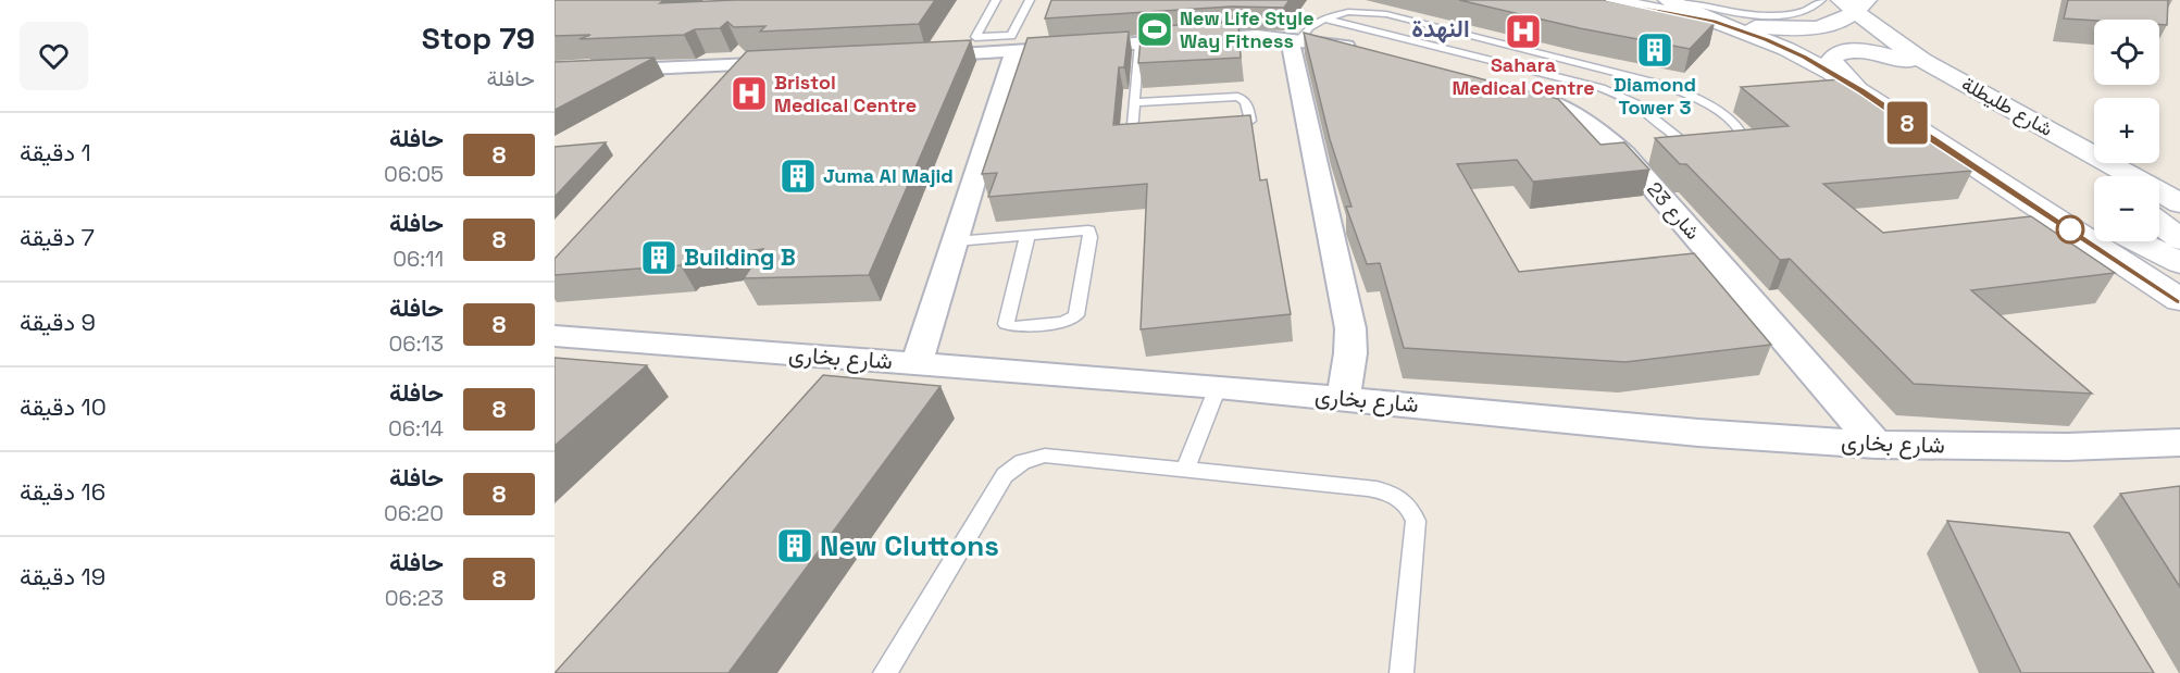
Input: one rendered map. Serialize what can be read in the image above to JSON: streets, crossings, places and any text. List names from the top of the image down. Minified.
{"streets":{"street":["شارع طليطلة","شارع 23","شارع بخارى"]},"crossings":[["شارع 23","شارع بخارى"]],"districts":["النهدة"],"places":{"sports":["New Life Style Way Fitness"],"hospital":["Sahara Medical Centre","Bristol Medical Centre"],"building":["Diamond Tower 3","Juma Al Majid","Building B","New Cluttons"]},"lines":["bus line 8"],"page":{"on_map":"8","heading":["Stop 79","حافلة"],"map_buttons":["+","−"],"list":[{"mark":"8","name":"حافلة","note":"06:05","value":"1 دقيقة"},{"mark":"8","name":"حافلة","note":"06:11","value":"7 دقيقة"},{"mark":"8","name":"حافلة","note":"06:13","value":"9 دقيقة"},{"mark":"8","name":"حافلة","note":"06:14","value":"10 دقيقة"},{"mark":"8","name":"حافلة","note":"06:20","value":"16 دقيقة"},{"mark":"8","name":"حافلة","note":"06:23","value":"19 دقيقة"}]}}
